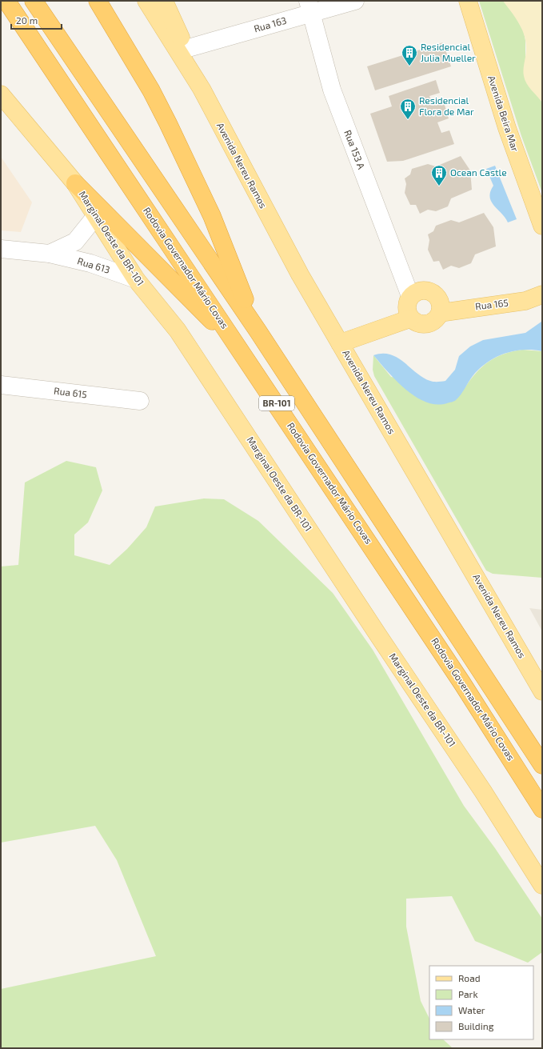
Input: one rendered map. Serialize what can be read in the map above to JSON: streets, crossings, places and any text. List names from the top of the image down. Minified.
{"streets":{"highway":["Rodovia Governador Mário Covas","BR-101"],"main road":["Avenida Beira Mar","Avenida Nereu Ramos","Marginal Oeste da BR-101","Rua 165"],"street":["Rua 163","Rua 153 A","Rua 613","Rua 615"]},"crossings":[["Rua 163","Rua 153 A"],["Rua 163","Avenida Nereu Ramos"],["Rua 153 A","Rua 165"],["Marginal Oeste da BR-101","Rua 613"]],"places":{"building":["Residencial Julia Mueller","Residencial Flora de Mar","Ocean Castle"]},"legend":["Road","Park","Water","Building"],"scale_bar":"20 m"}
